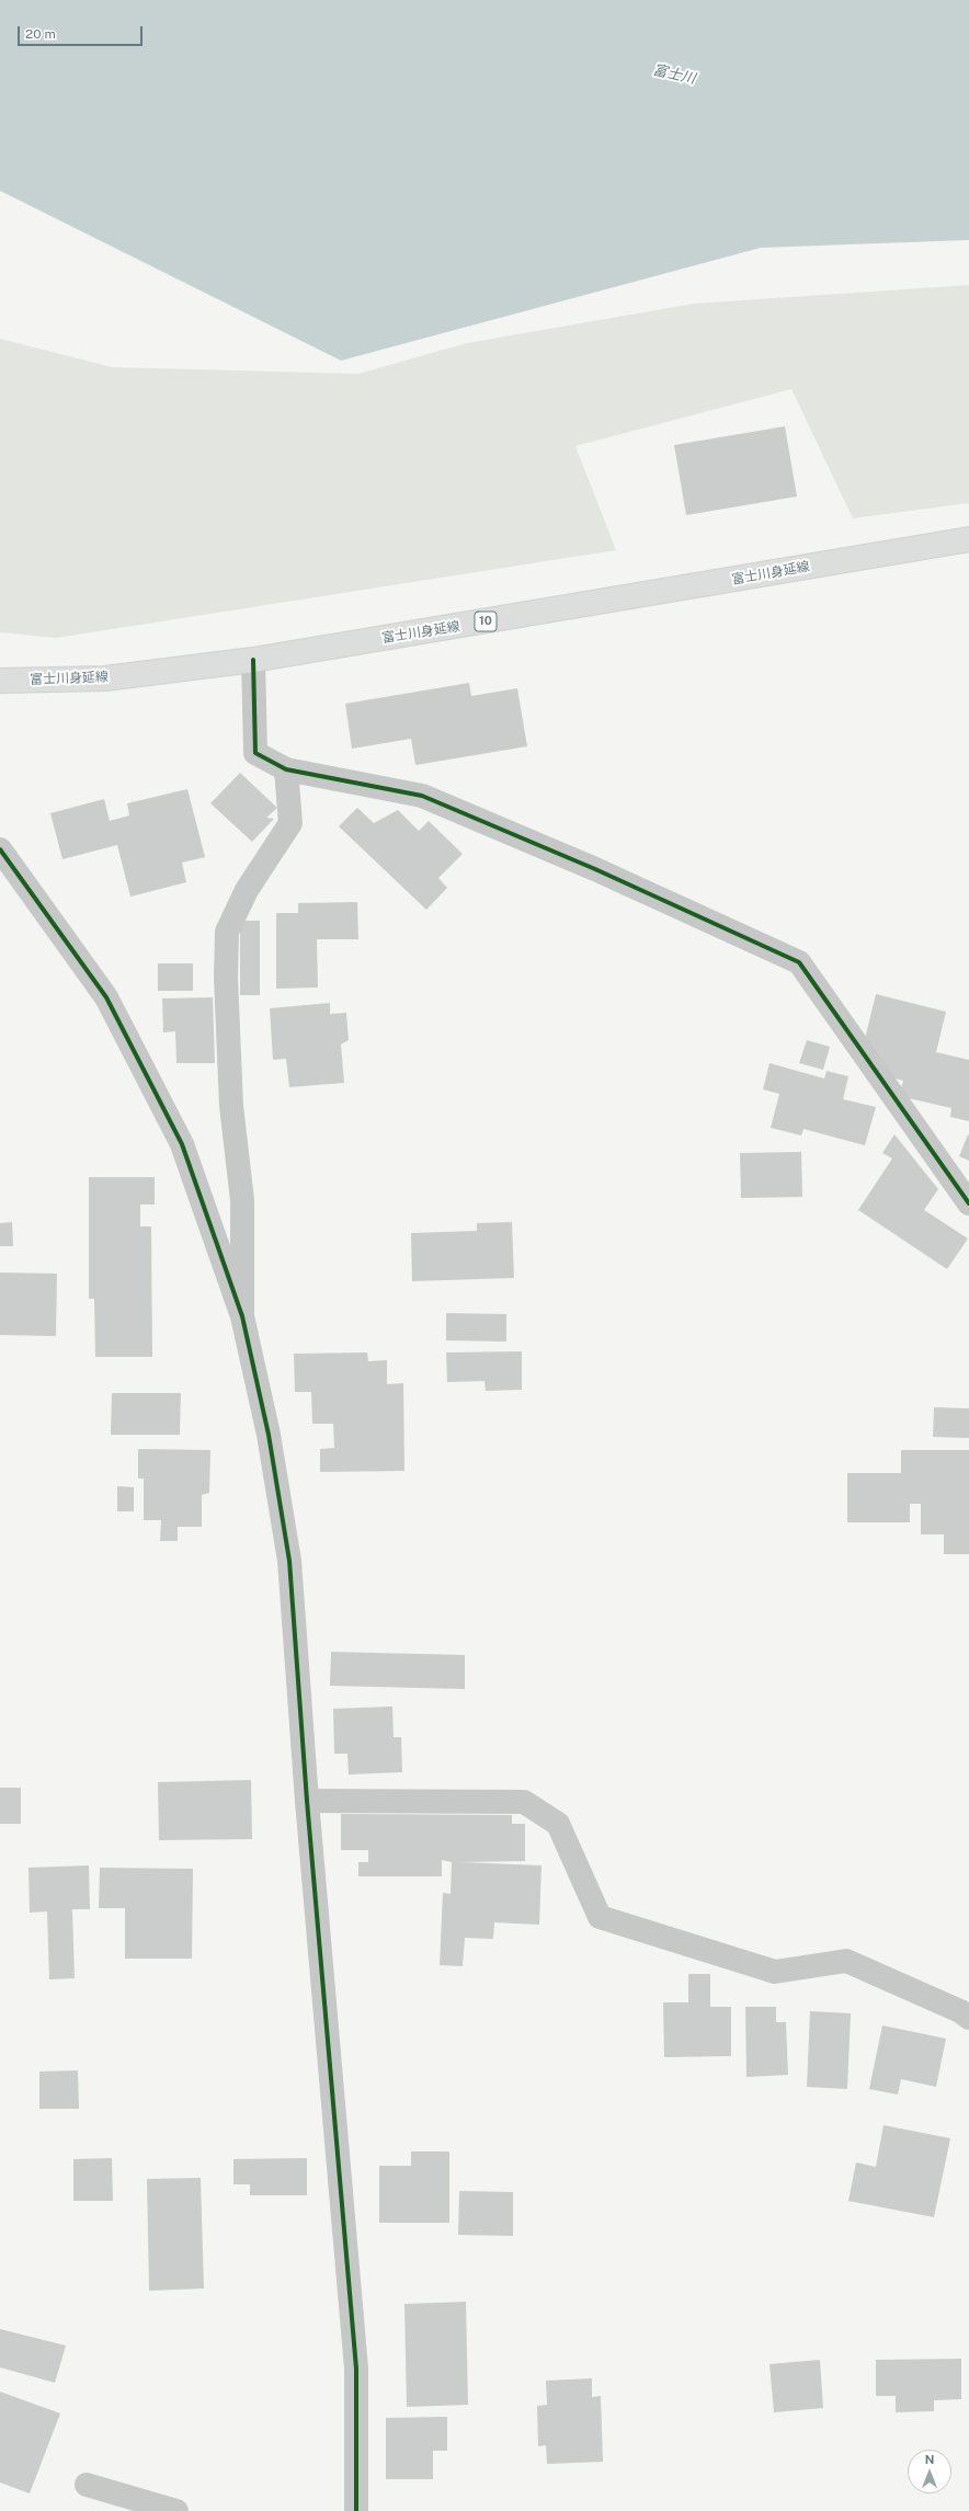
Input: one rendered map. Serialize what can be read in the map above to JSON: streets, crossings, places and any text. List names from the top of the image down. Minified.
{"streets":{"main road":["富士川身延線","10"]},"water":["富士川"],"scale_bar":"20 m","north":"top"}
